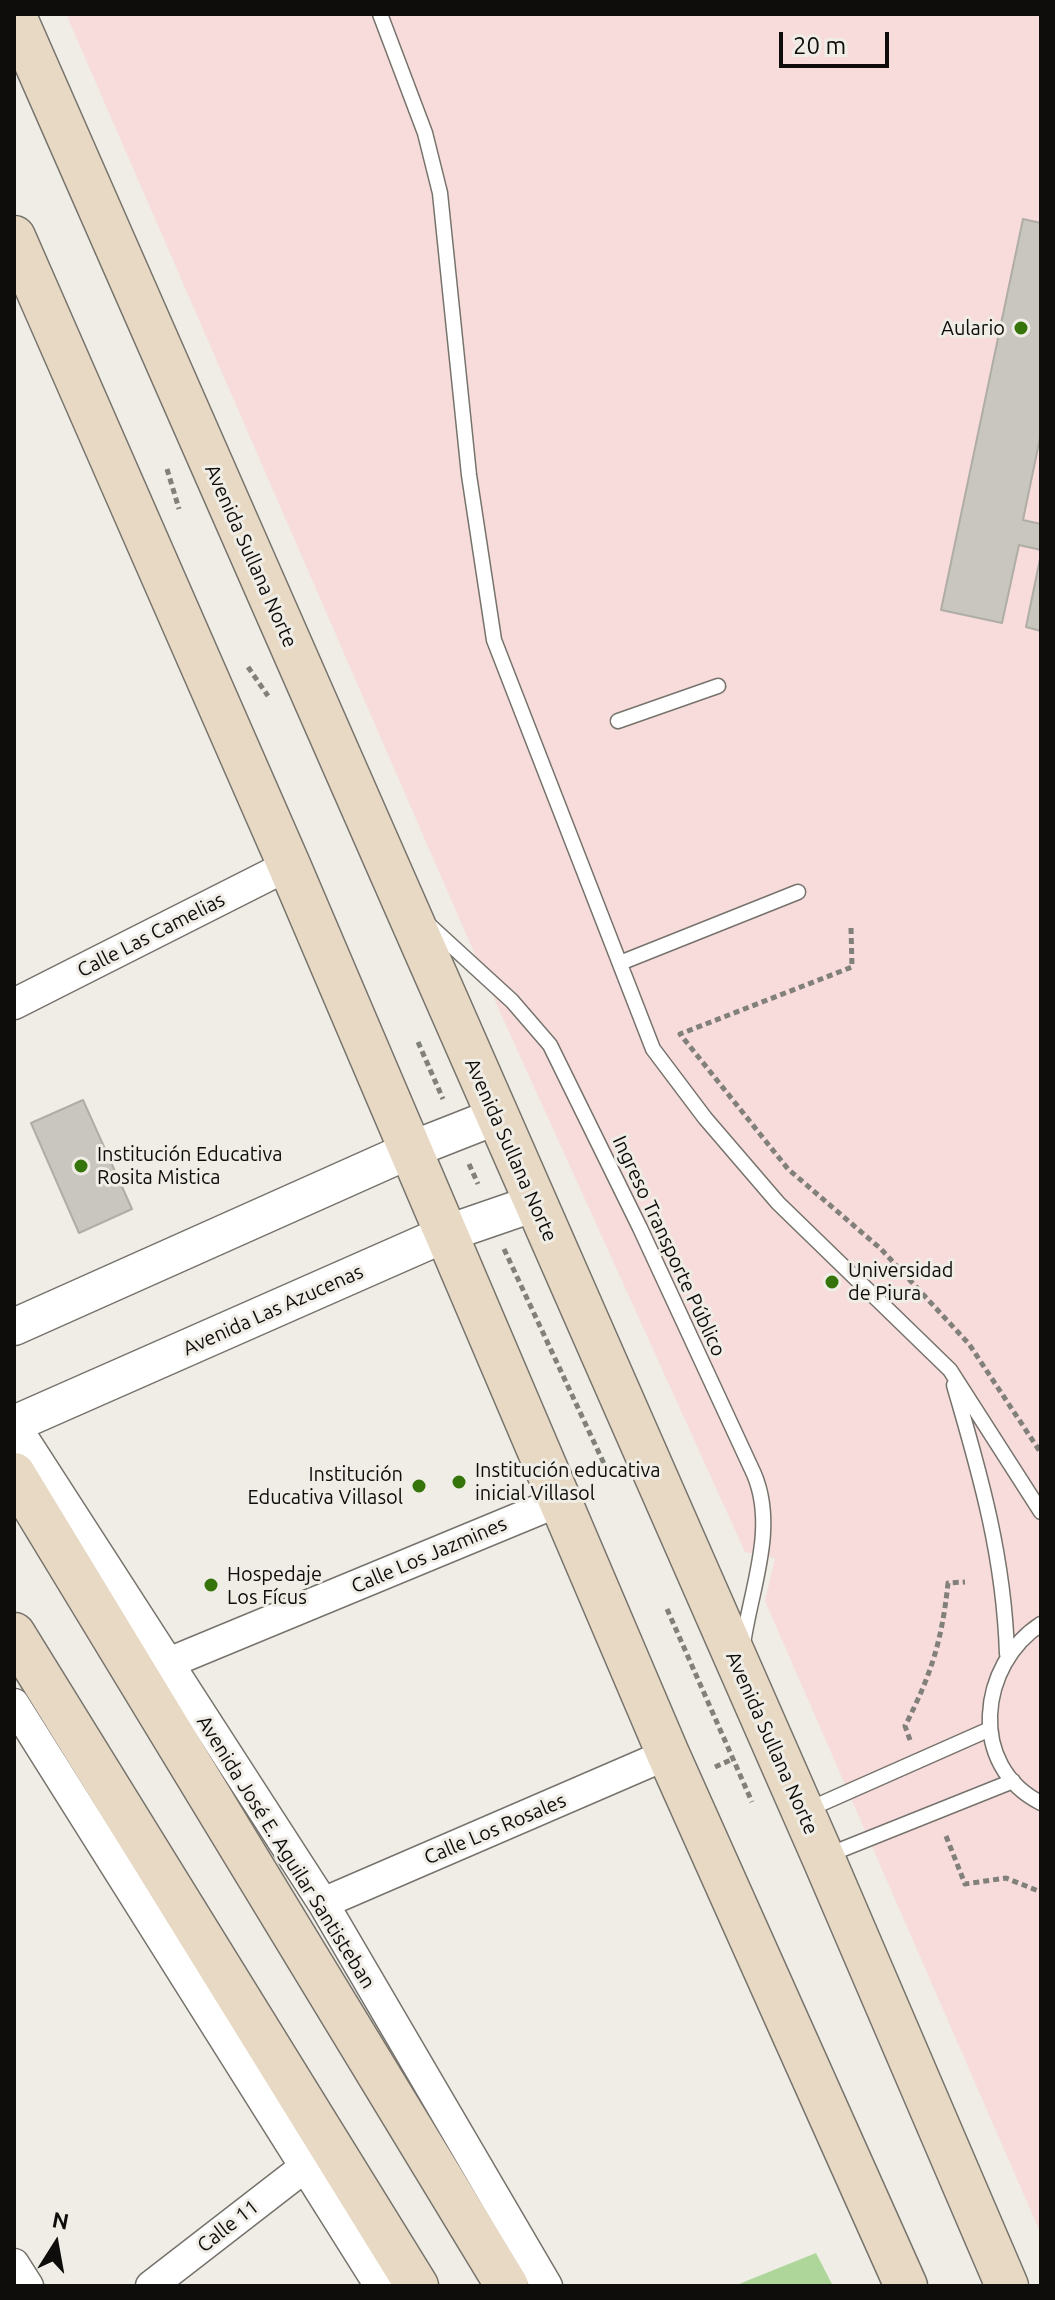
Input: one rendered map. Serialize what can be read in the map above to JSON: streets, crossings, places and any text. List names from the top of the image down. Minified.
{"streets":{"main road":["Avenida Sullana Norte","Avenida José E. Aguilar Santisteban"],"street":["Calle Las Camelias","Avenida Las Azucenas","Calle Los Jazmines","Calle Los Rosales","Calle 11"],"lane":["Ingreso Transporte Público"]},"crossings":[["Avenida Sullana Norte","Ingreso Transporte Público"],["Avenida Sullana Norte","Avenida Las Azucenas"],["Avenida Las Azucenas","Avenida José E. Aguilar Santisteban"],["Calle Los Jazmines","Avenida José E. Aguilar Santisteban"],["Calle Los Rosales","Avenida José E. Aguilar Santisteban"]],"places":["Aulario","Institución Educativa Rosita Mistica","Universidad de Piura","Institución educativa inicial Villasol","Institución Educativa Villasol","Hospedaje Los Fícus"],"scale_bar":"20 m","north":"top"}
